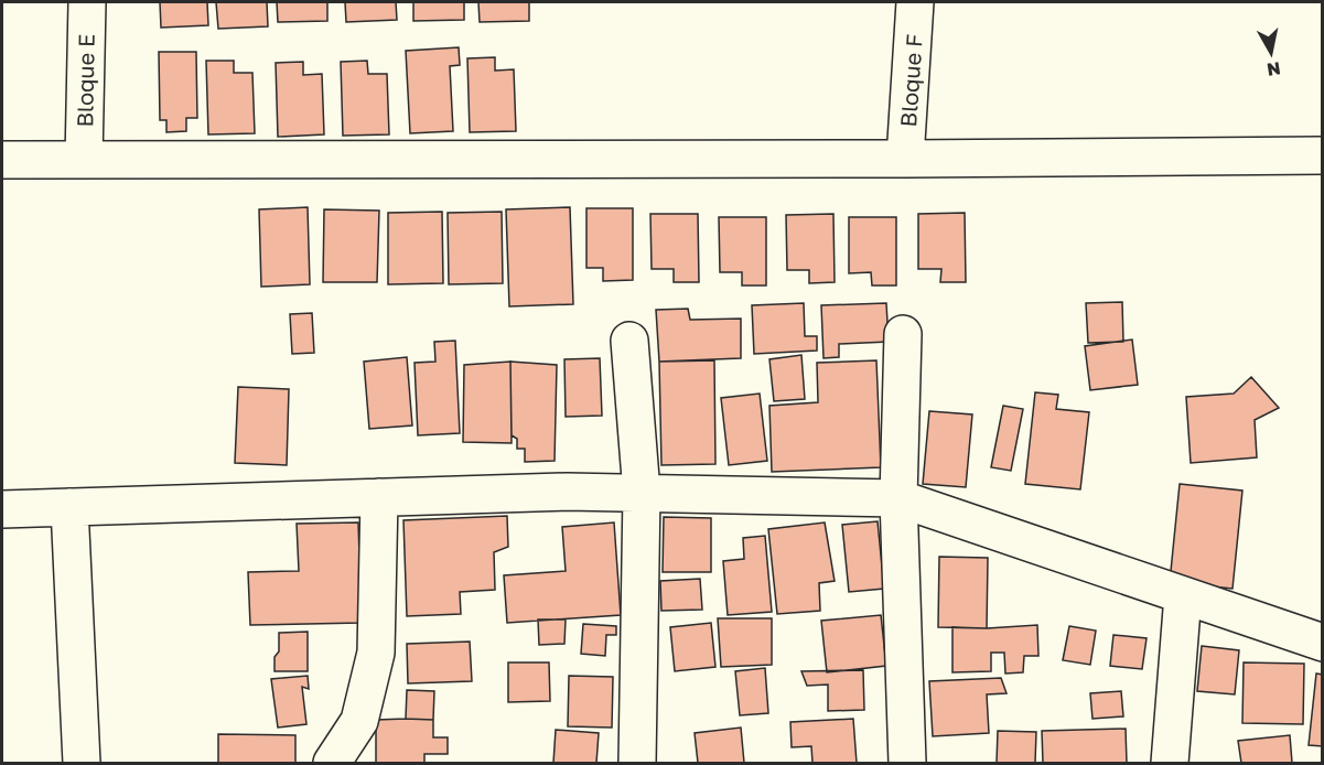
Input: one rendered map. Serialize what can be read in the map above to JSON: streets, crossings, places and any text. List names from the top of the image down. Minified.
{"streets":{"street":["Bloque E","Bloque F"]},"north":"bottom"}
